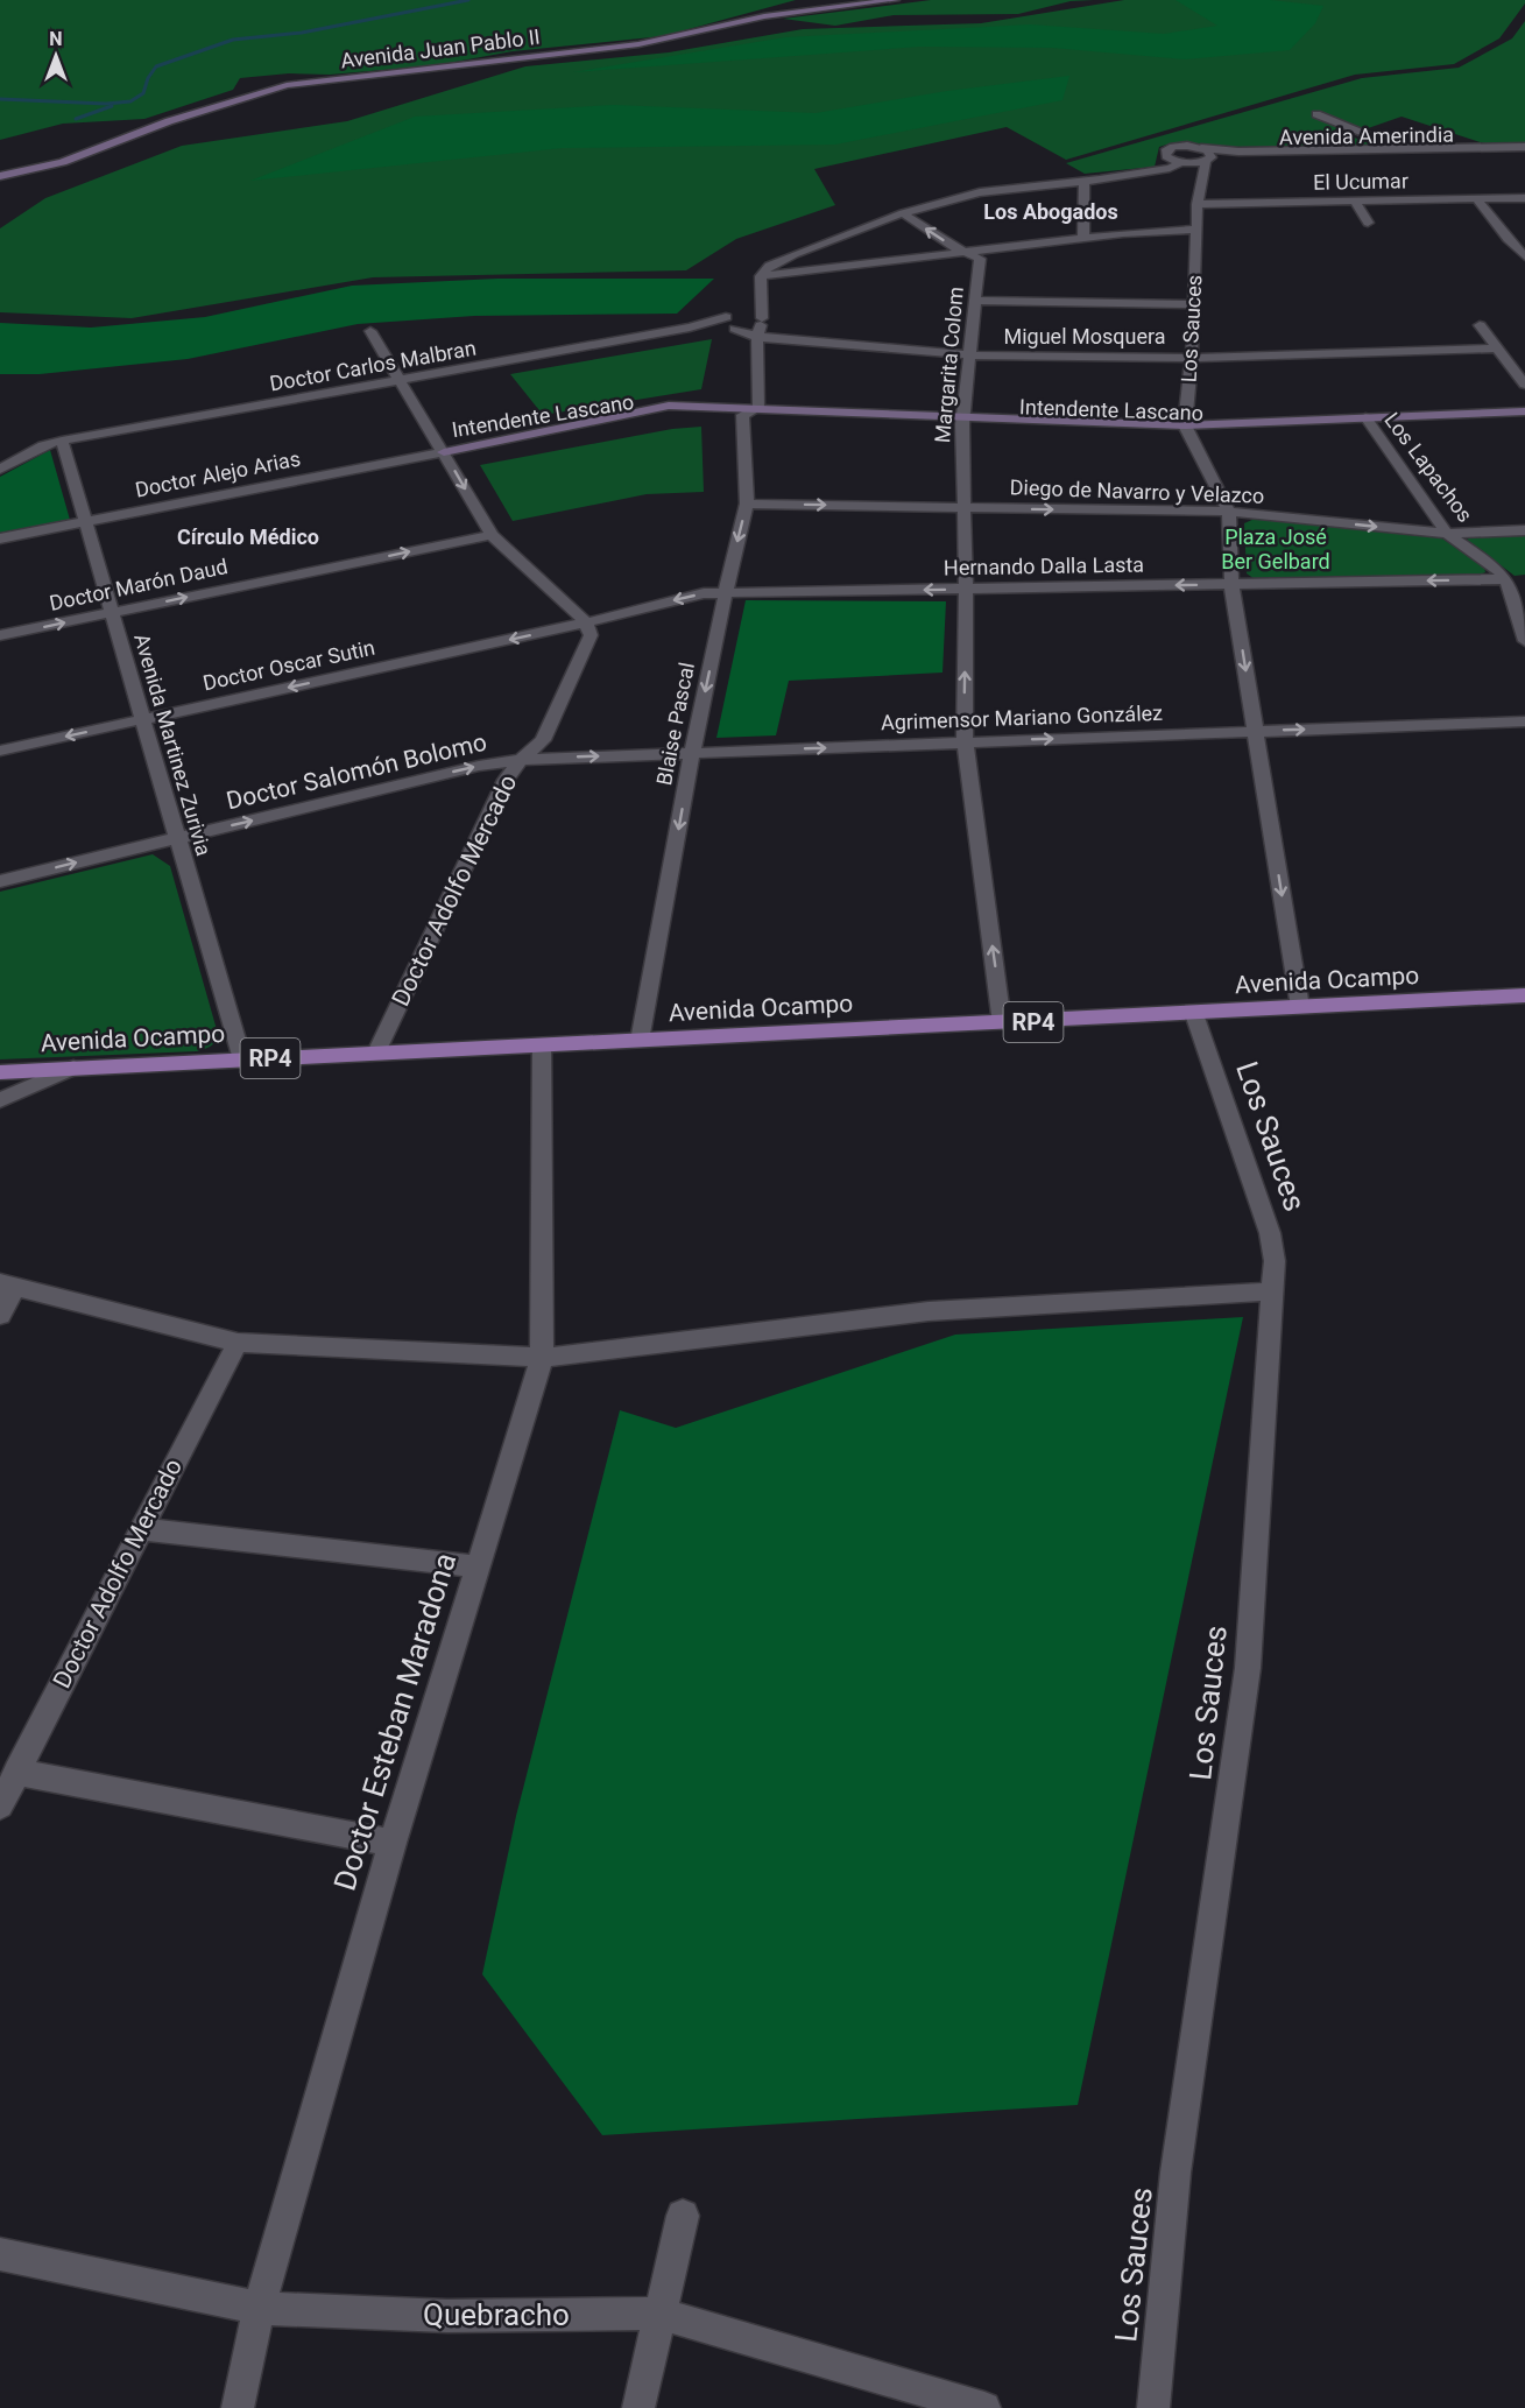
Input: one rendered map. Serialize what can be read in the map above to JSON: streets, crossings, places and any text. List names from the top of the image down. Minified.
{"streets":{"main road":["Avenida Juan Pablo II","Intendente Lascano","Avenida Ocampo","RP4"],"street":["Avenida Amerindia","El Ucumar","Los Sauces","Miguel Mosquera","Margarita Colom","Doctor Carlos Malbran","Los Lapachos","Doctor Alejo Arias","Diego de Navarro y Velazco","Hernando Dalla Lasta","Doctor Marón Daud","Doctor Oscar Sutin","Agrimensor Mariano González","Blaise Pascal","Avenida Martinez Zurivia","Doctor Salomón Bolomo","Doctor Adolfo Mercado","Doctor Esteban Maradona","Quebracho"]},"crossings":[["Avenida Amerindia","Los Sauces"],["Avenida Amerindia","Margarita Colom"],["El Ucumar","Los Sauces"],["Los Sauces","Miguel Mosquera"],["Los Sauces","Intendente Lascano"],["Los Sauces","Avenida Ocampo"],["Miguel Mosquera","Margarita Colom"],["Margarita Colom","Intendente Lascano"],["Margarita Colom","Diego de Navarro y Velazco"],["Margarita Colom","Hernando Dalla Lasta"],["Margarita Colom","Agrimensor Mariano González"],["Margarita Colom","Avenida Ocampo"],["Doctor Carlos Malbran","Avenida Martinez Zurivia"],["Intendente Lascano","Los Lapachos"],["Intendente Lascano","Doctor Alejo Arias"],["Intendente Lascano","Blaise Pascal"],["Los Lapachos","Diego de Navarro y Velazco"],["Los Lapachos","Hernando Dalla Lasta"],["Doctor Alejo Arias","Avenida Martinez Zurivia"],["Diego de Navarro y Velazco","Blaise Pascal"],["Hernando Dalla Lasta","Doctor Oscar Sutin"],["Hernando Dalla Lasta","Blaise Pascal"],["Hernando Dalla Lasta","Doctor Adolfo Mercado"],["Doctor Marón Daud","Avenida Martinez Zurivia"],["Doctor Oscar Sutin","Avenida Martinez Zurivia"],["Doctor Oscar Sutin","Doctor Adolfo Mercado"],["Agrimensor Mariano González","Blaise Pascal"],["Agrimensor Mariano González","Doctor Salomón Bolomo"],["Agrimensor Mariano González","Doctor Adolfo Mercado"],["Blaise Pascal","Avenida Ocampo"],["Avenida Martinez Zurivia","Doctor Salomón Bolomo"],["Avenida Martinez Zurivia","Avenida Ocampo"],["Doctor Salomón Bolomo","Doctor Adolfo Mercado"],["Doctor Adolfo Mercado","Avenida Ocampo"],["Avenida Ocampo","Doctor Esteban Maradona"],["Doctor Esteban Maradona","Quebracho"]],"one_way":["Margarita Colom","Diego de Navarro y Velazco","Hernando Dalla Lasta","Doctor Marón Daud","Doctor Oscar Sutin","Agrimensor Mariano González","Blaise Pascal","Doctor Salomón Bolomo"],"districts":["Los Abogados","Círculo Médico"],"parks":["Plaza José Ber Gelbard"],"north":"top"}
